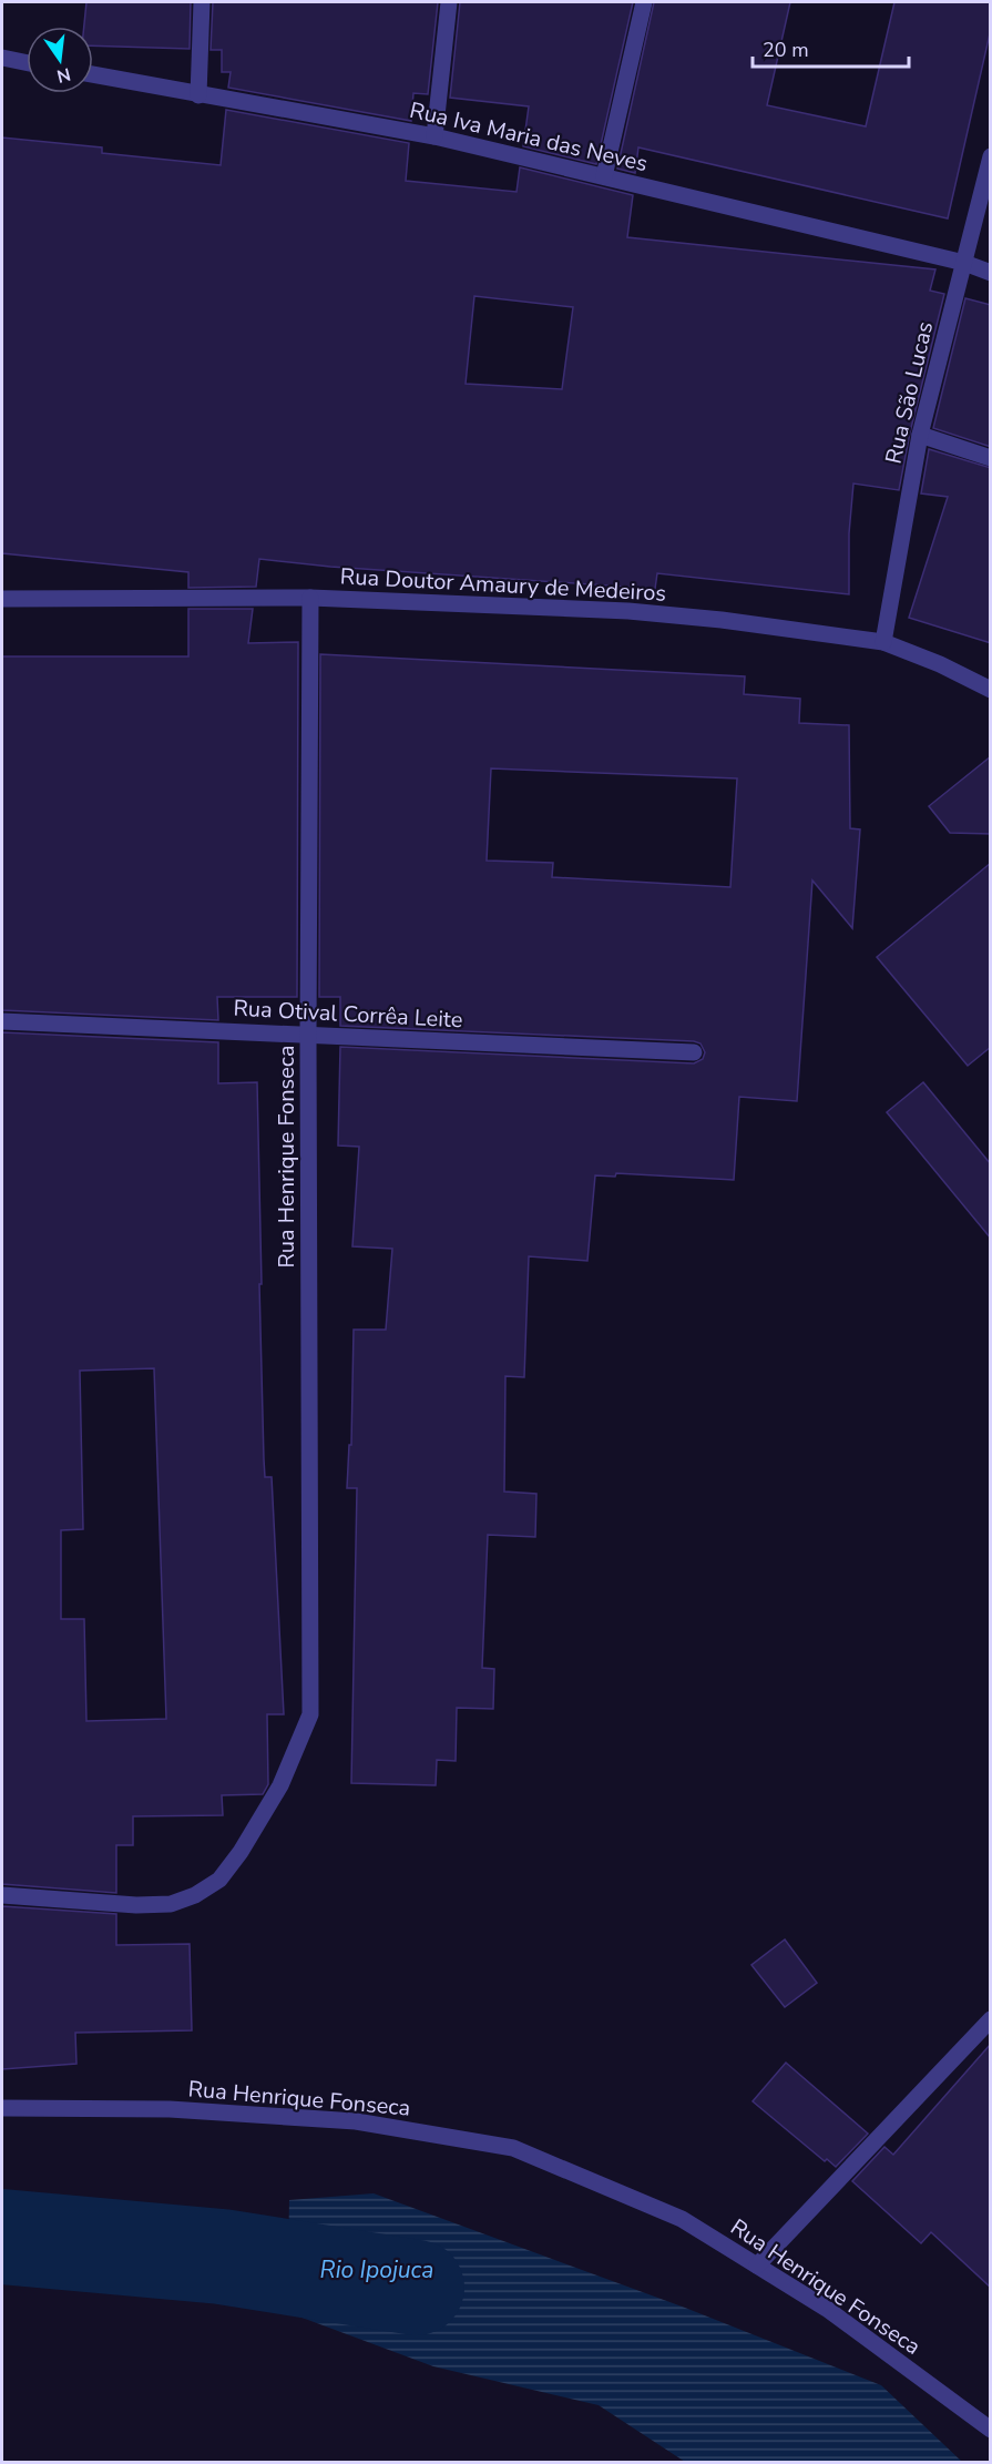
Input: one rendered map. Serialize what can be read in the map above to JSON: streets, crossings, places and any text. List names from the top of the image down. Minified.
{"streets":{"street":["Rua Iva Maria das Neves","Rua São Lucas","Rua Doutor Amaury de Medeiros","Rua Otival Corrêa Leite","Rua Henrique Fonseca"]},"crossings":[["Rua Iva Maria das Neves","Rua São Lucas"],["Rua São Lucas","Rua Doutor Amaury de Medeiros"],["Rua Doutor Amaury de Medeiros","Rua Henrique Fonseca"],["Rua Otival Corrêa Leite","Rua Henrique Fonseca"]],"water":["Rio Ipojuca"],"scale_bar":"20 m","north":"bottom"}
